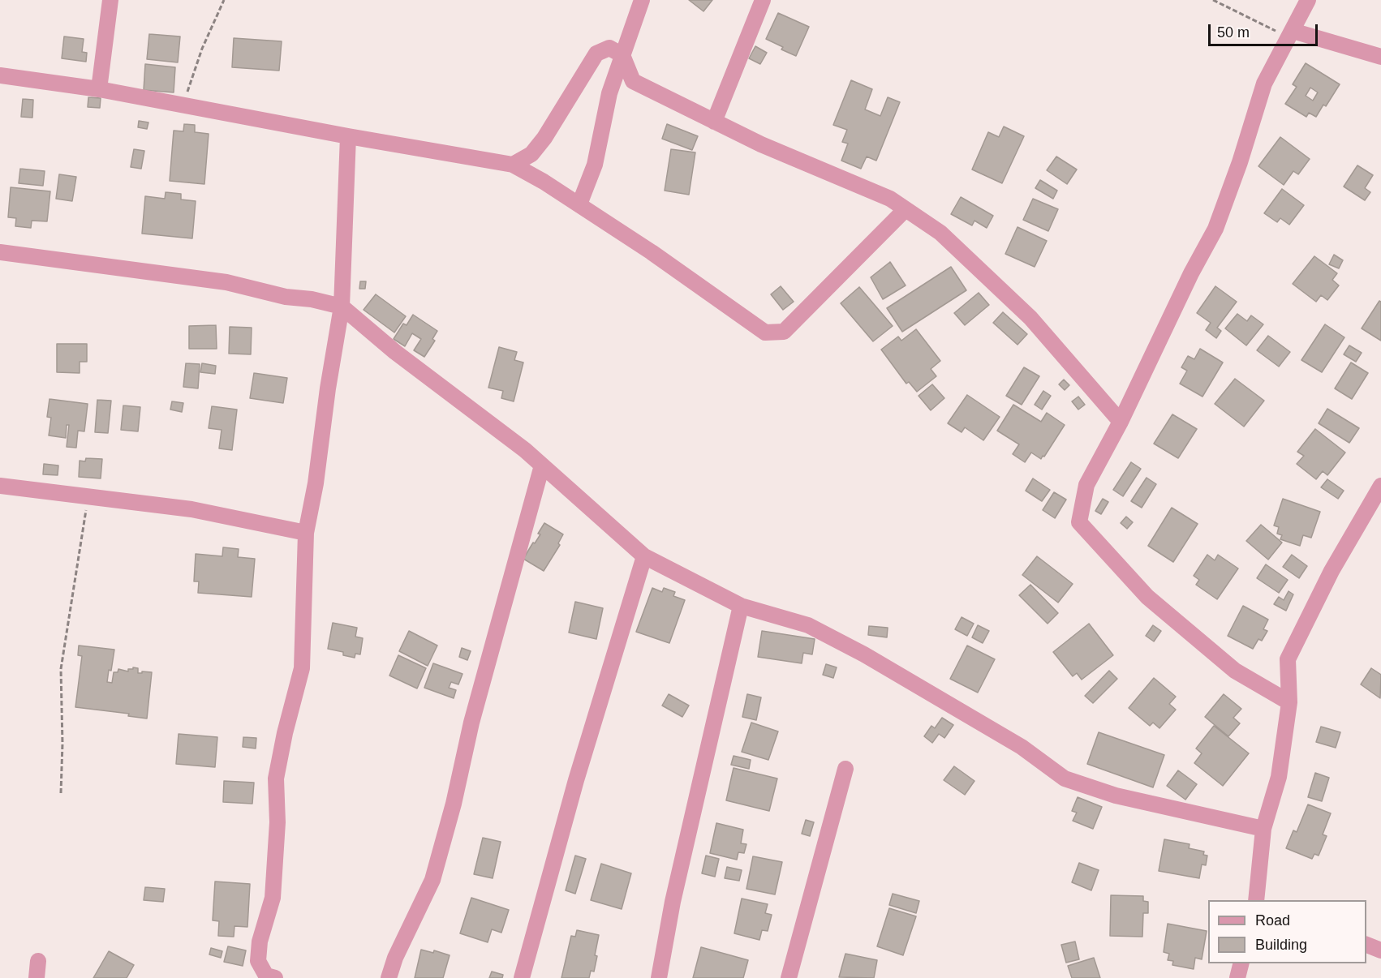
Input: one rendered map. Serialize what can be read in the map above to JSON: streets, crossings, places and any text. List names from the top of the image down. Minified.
{"legend":["Road","Building"],"scale_bar":"50 m"}
